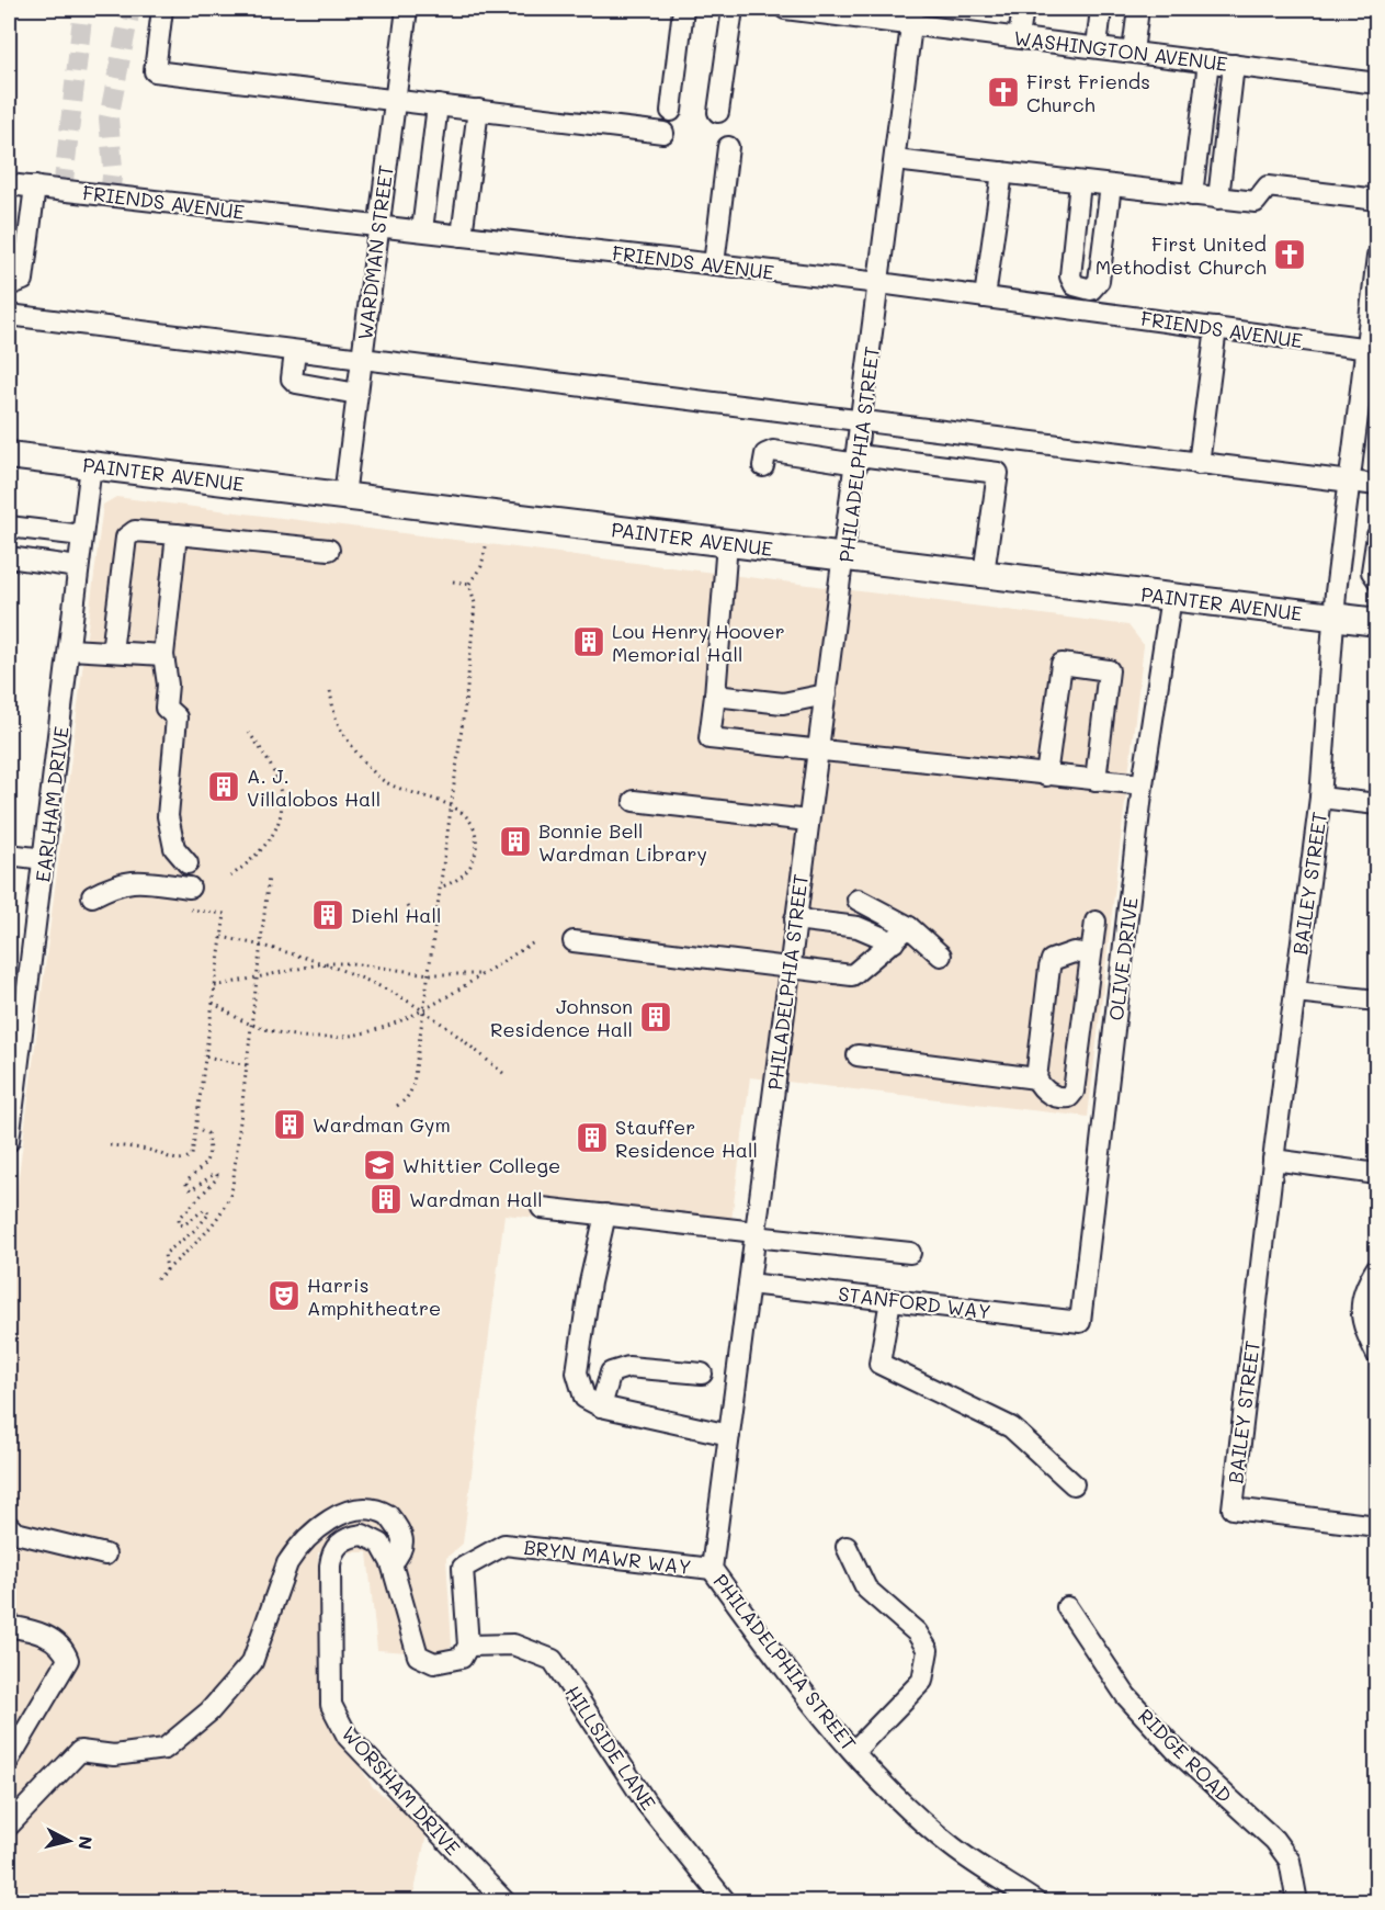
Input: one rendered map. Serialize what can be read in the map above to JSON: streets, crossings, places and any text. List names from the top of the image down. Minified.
{"streets":{"main road":["PAINTER AVENUE"],"street":["WASHINGTON AVENUE","FRIENDS AVENUE","WARDMAN STREET","PHILADELPHIA STREET","EARLHAM DRIVE","BAILEY STREET","OLIVE DRIVE","STANFORD WAY","BRYN MAWR WAY","HILLSIDE LANE","RIDGE ROAD","WORSHAM DRIVE"]},"crossings":[["WASHINGTON AVENUE","PHILADELPHIA STREET"],["FRIENDS AVENUE","WARDMAN STREET"],["FRIENDS AVENUE","PHILADELPHIA STREET"],["FRIENDS AVENUE","BAILEY STREET"],["WARDMAN STREET","PAINTER AVENUE"],["PHILADELPHIA STREET","PAINTER AVENUE"],["PHILADELPHIA STREET","STANFORD WAY"],["PHILADELPHIA STREET","BRYN MAWR WAY"],["PAINTER AVENUE","EARLHAM DRIVE"],["PAINTER AVENUE","BAILEY STREET"],["PAINTER AVENUE","OLIVE DRIVE"],["OLIVE DRIVE","STANFORD WAY"],["BRYN MAWR WAY","HILLSIDE LANE"],["BRYN MAWR WAY","WORSHAM DRIVE"],["HILLSIDE LANE","WORSHAM DRIVE"]],"places":{"church":["First Friends Church","First United Methodist Church"],"building":["Lou Henry Hoover Memorial Hall","A. J. Villalobos Hall","Bonnie Bell Wardman Library","Diehl Hall","Johnson Residence Hall","Wardman Gym","Stauffer Residence Hall","Wardman Hall"],"school or university":["Whittier College"],"theatre":["Harris Amphitheatre"]},"north":"right"}
